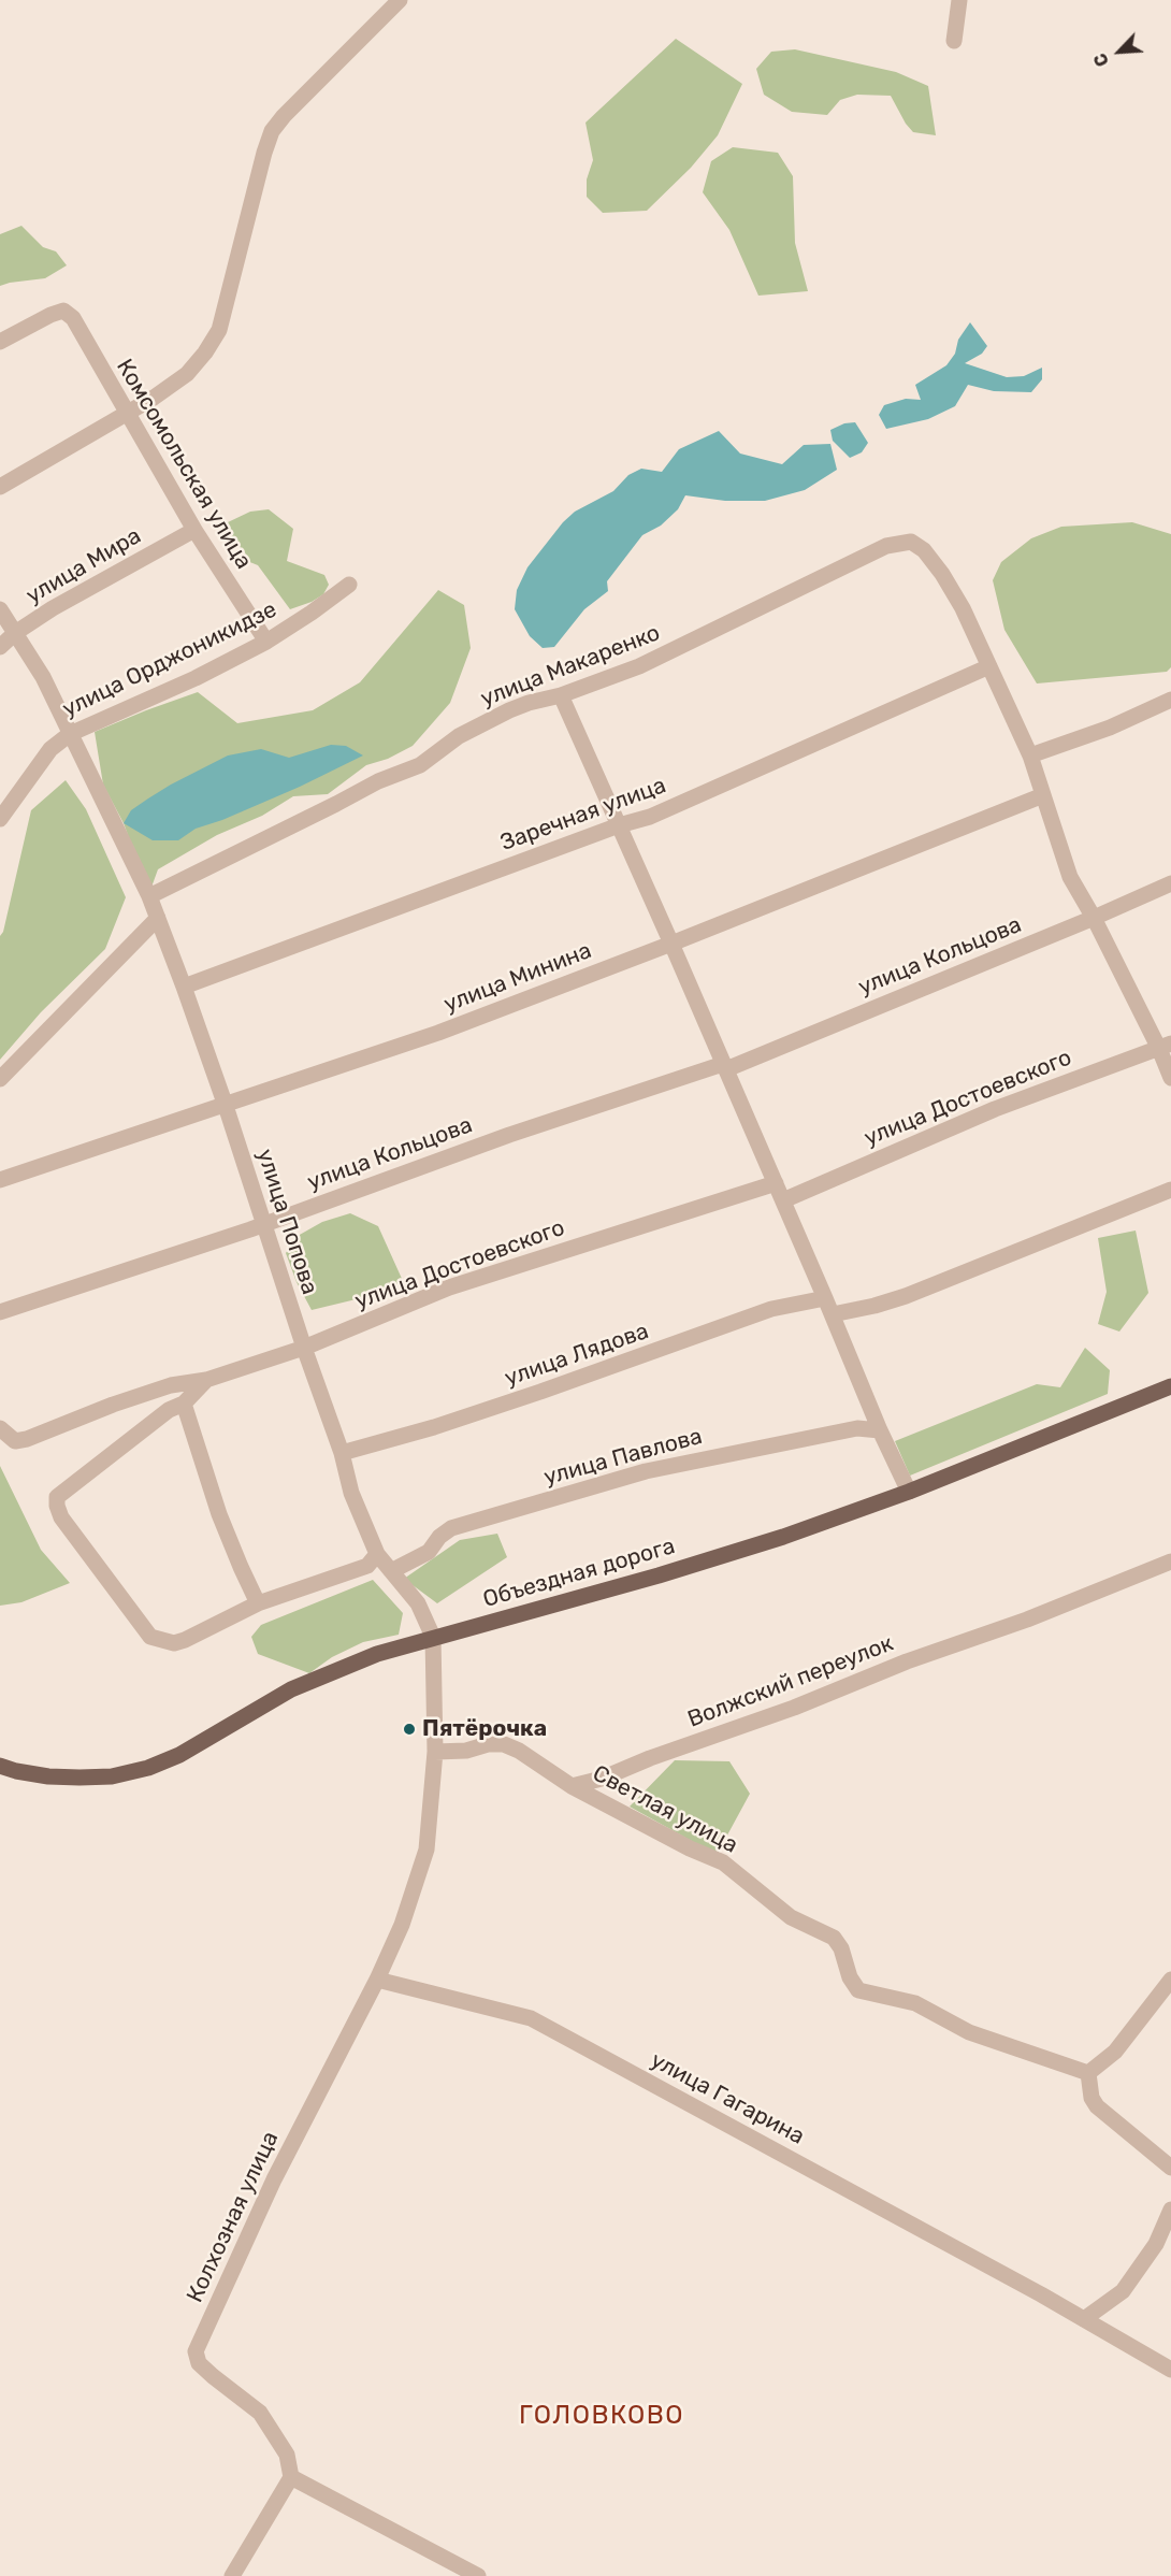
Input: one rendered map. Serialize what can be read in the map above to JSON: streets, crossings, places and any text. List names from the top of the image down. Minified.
{"streets":{"main road":["Объездная дорога"],"street":["Комсомольская улица","улица Мира","улица Орджоникидзе","улица Макаренко","Заречная улица","улица Кольцова","улица Минина","улица Достоевского","улица Попова","улица Лядова","улица Павлова","Волжский переулок","Светлая улица","улица Гагарина","Колхозная улица"]},"crossings":[["Комсомольская улица","улица Мира"],["Комсомольская улица","улица Орджоникидзе"],["улица Мира","улица Попова"],["улица Орджоникидзе","улица Попова"],["улица Макаренко","Заречная улица"],["улица Макаренко","улица Попова"],["Заречная улица","улица Попова"],["улица Кольцова","улица Попова"],["улица Минина","улица Попова"],["улица Достоевского","улица Попова"],["улица Попова","улица Лядова"],["улица Попова","улица Павлова"],["улица Попова","Объездная дорога"],["улица Попова","Колхозная улица"],["Объездная дорога","Колхозная улица"],["Волжский переулок","Светлая улица"],["Светлая улица","Колхозная улица"],["улица Гагарина","Колхозная улица"]],"districts":["ГОЛОВКОВО"],"places":["Пятёрочка"],"north":"bottom left"}
